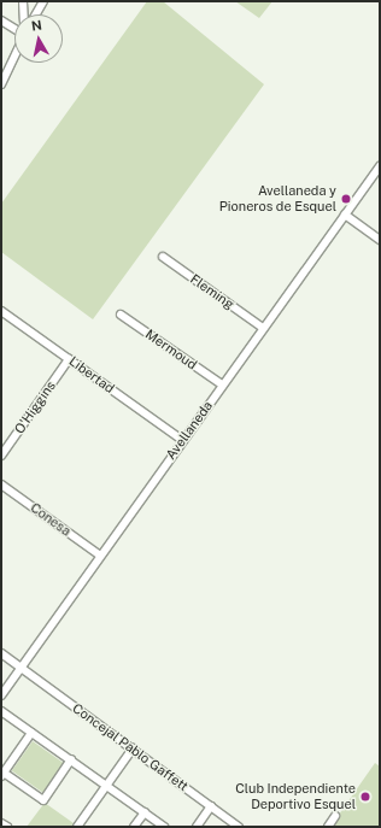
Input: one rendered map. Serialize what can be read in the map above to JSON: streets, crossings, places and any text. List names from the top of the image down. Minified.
{"streets":{"street":["Fleming","Mermoud","Libertad","O'Higgins","Avellaneda","Conesa","Concejal Pablo Gaffett"]},"crossings":[["Fleming","Avellaneda"],["Mermoud","Avellaneda"],["Libertad","O'Higgins"],["Libertad","Avellaneda"],["Avellaneda","Conesa"],["Avellaneda","Concejal Pablo Gaffett"]],"places":["Avellaneda y Pioneros de Esquel","Club Independiente Deportivo Esquel"],"north":"top"}
